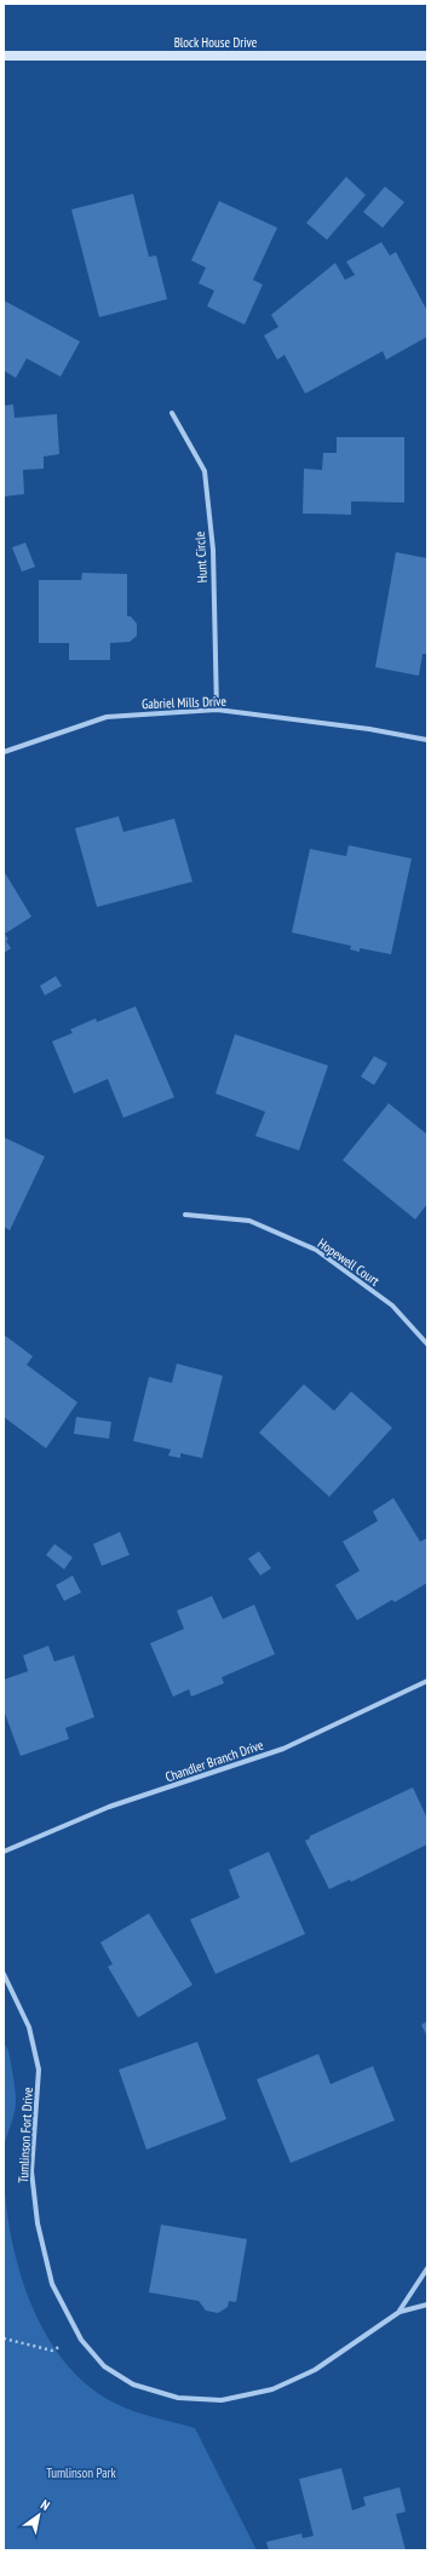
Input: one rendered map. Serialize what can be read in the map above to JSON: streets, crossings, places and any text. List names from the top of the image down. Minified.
{"streets":{"street":["Block House Drive","Hunt Circle","Gabriel Mills Drive","Hopewell Court","Chandler Branch Drive","Tumlinson Fort Drive"]},"crossings":[["Hunt Circle","Gabriel Mills Drive"]],"parks":["Tumlinson Park"],"north":"top right"}
